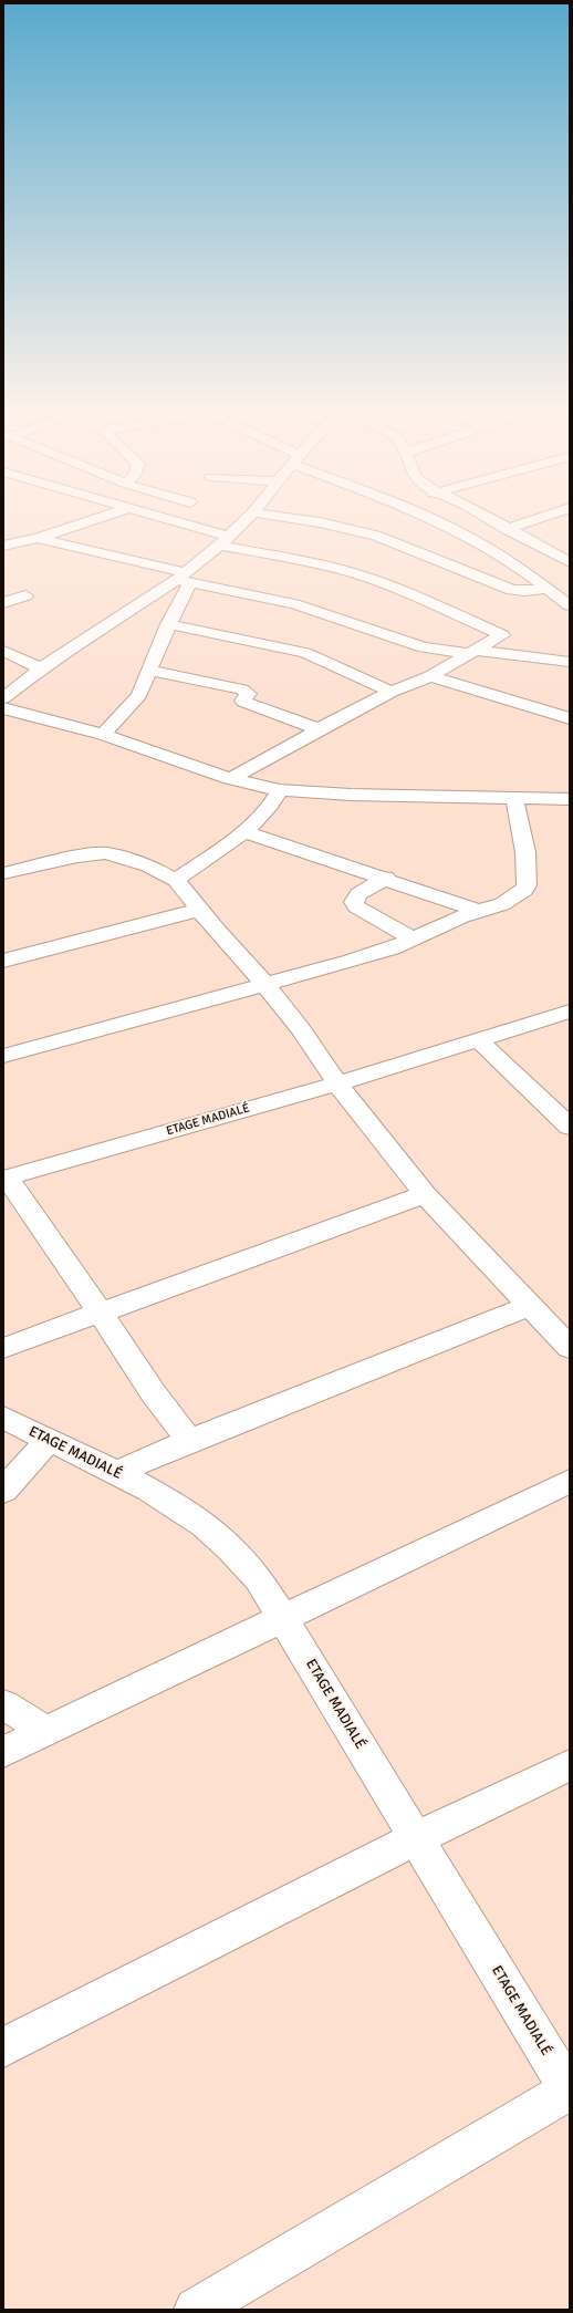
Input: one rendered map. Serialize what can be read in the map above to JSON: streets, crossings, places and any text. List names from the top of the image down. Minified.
{"streets":{"street":["ETAGE MADIALÉ"]}}
